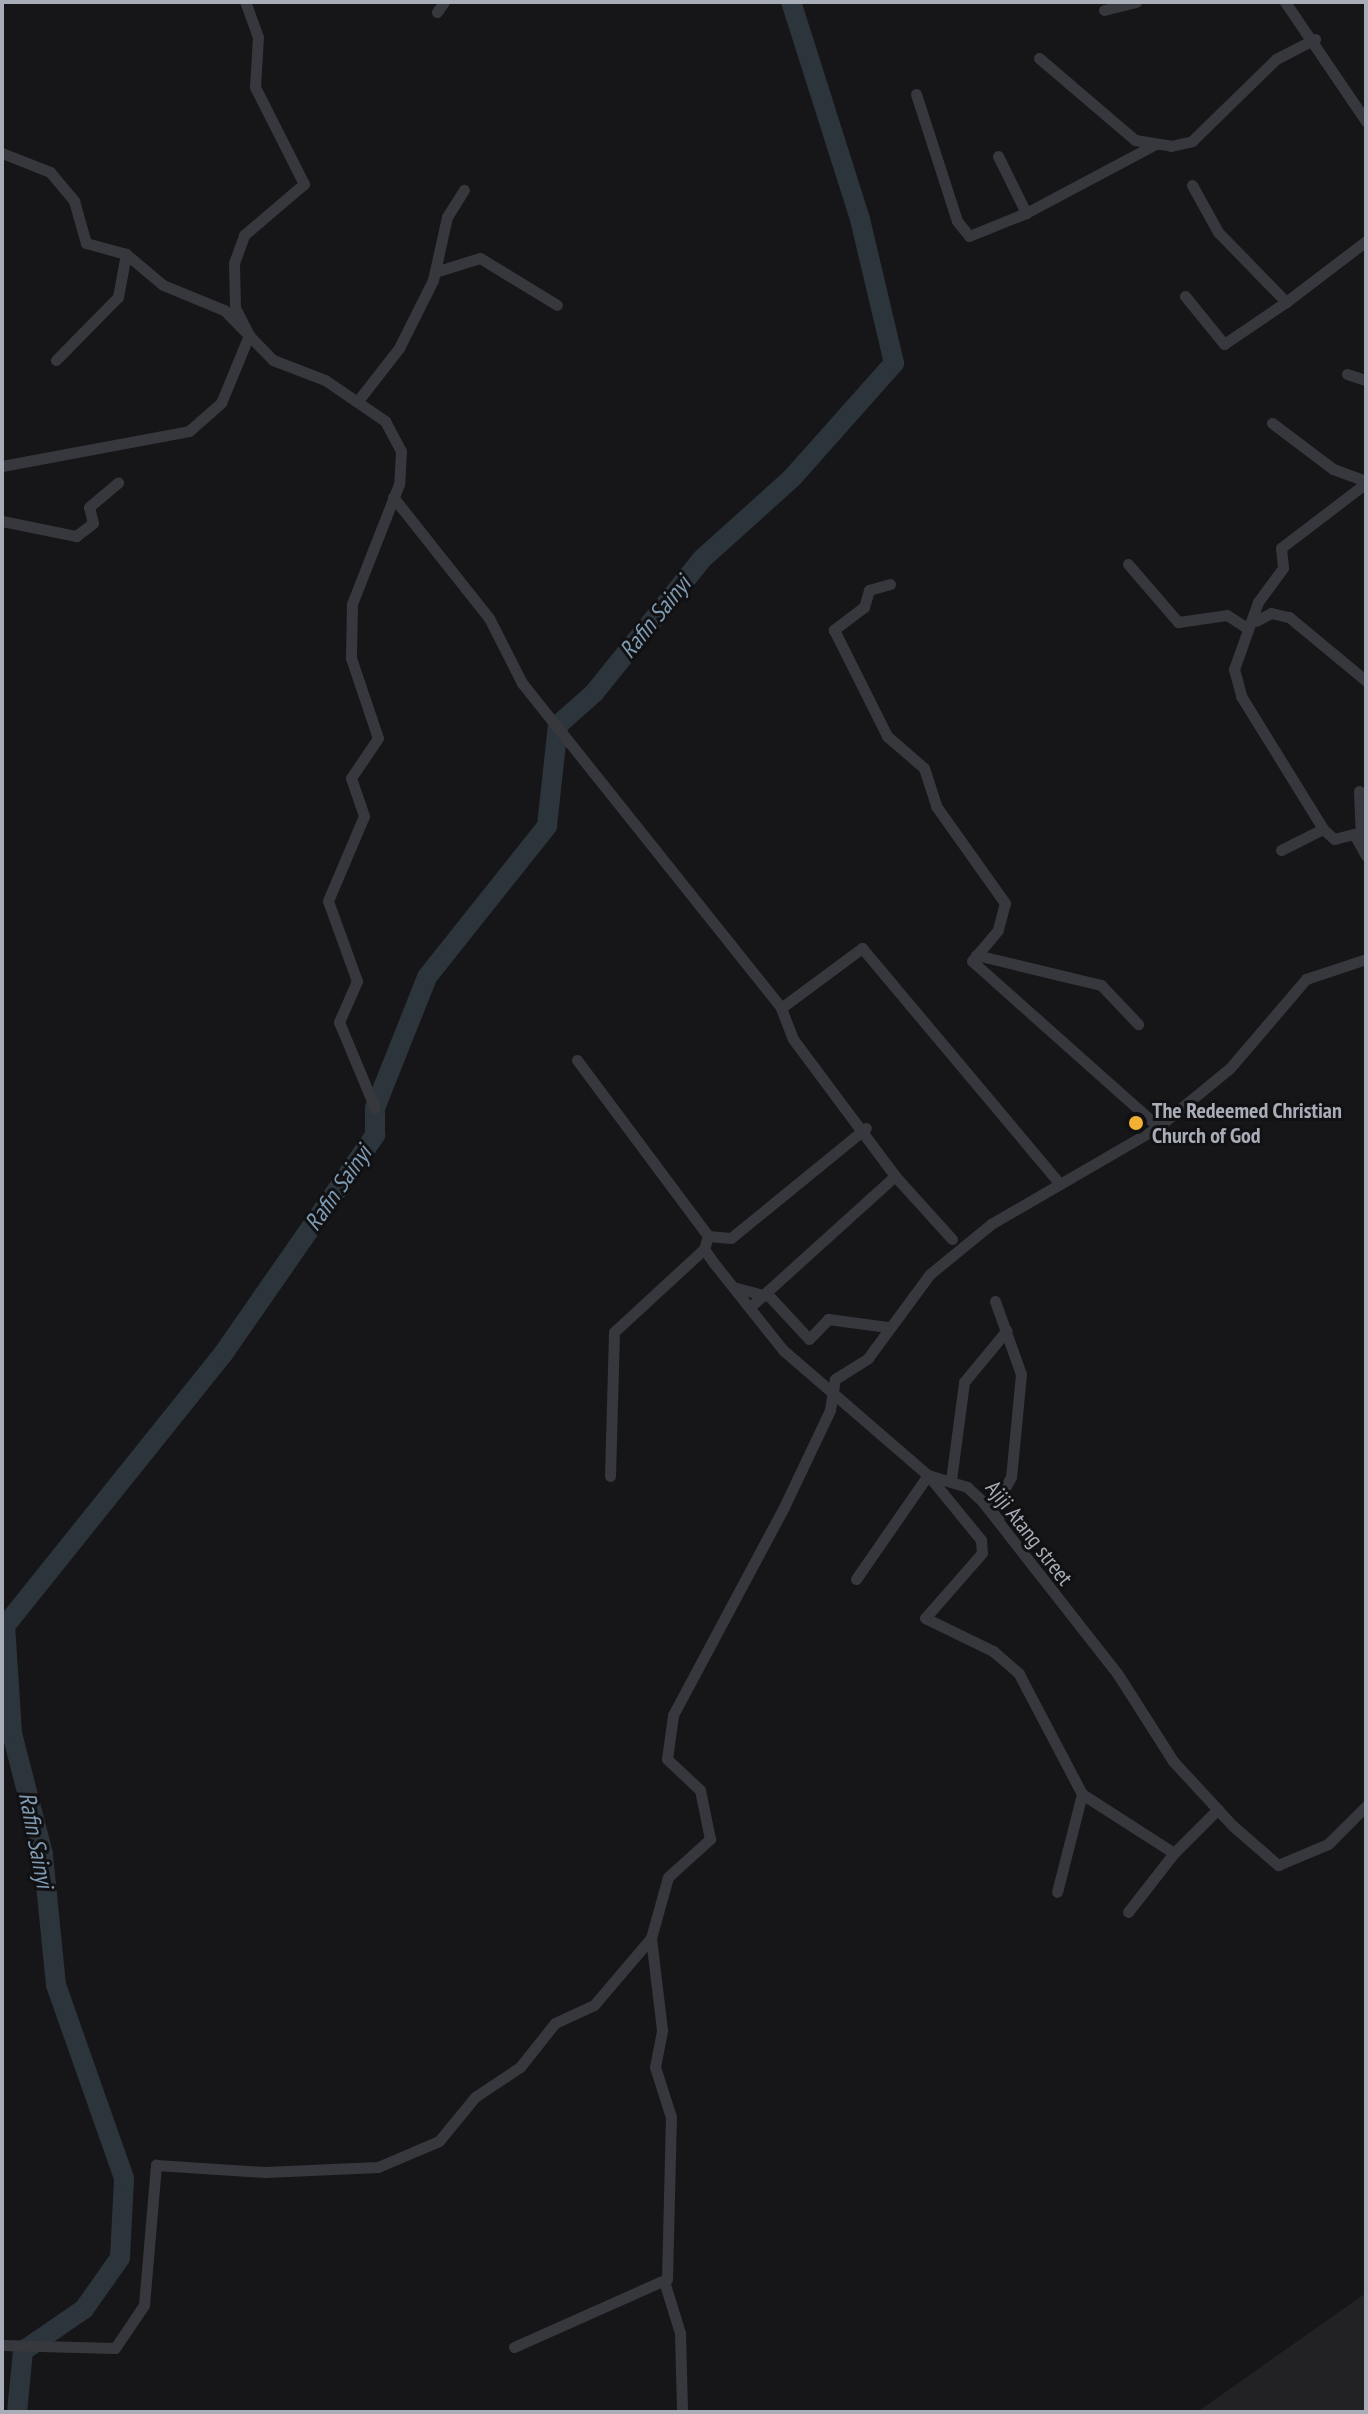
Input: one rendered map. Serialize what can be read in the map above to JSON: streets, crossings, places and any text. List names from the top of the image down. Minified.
{"streets":{"street":["Ajiji Atang street"]},"water":["Rafin Sainyi"],"places":["The Redeemed Christian Church of God"]}
